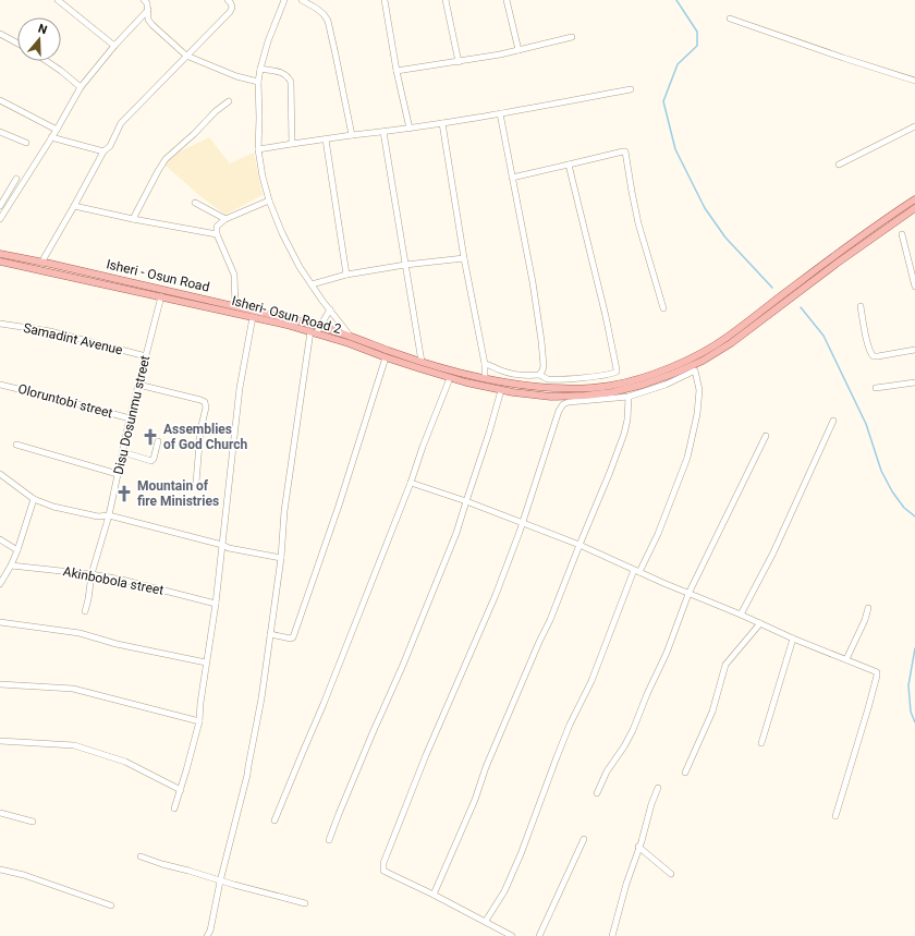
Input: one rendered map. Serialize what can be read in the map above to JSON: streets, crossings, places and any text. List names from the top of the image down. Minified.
{"streets":{"main road":["Isheri - Osun Road","Isheri- Osun Road 2"],"street":["Samadint Avenue","Oloruntobi street","Disu Dosunmu street","Akinbobola street"]},"crossings":[["Isheri- Osun Road 2","Disu Dosunmu street"],["Samadint Avenue","Disu Dosunmu street"],["Oloruntobi street","Disu Dosunmu street"],["Disu Dosunmu street","Akinbobola street"]],"places":{"church":["Assemblies of God Church","Mountain of fire Ministries"]},"north":"top"}
